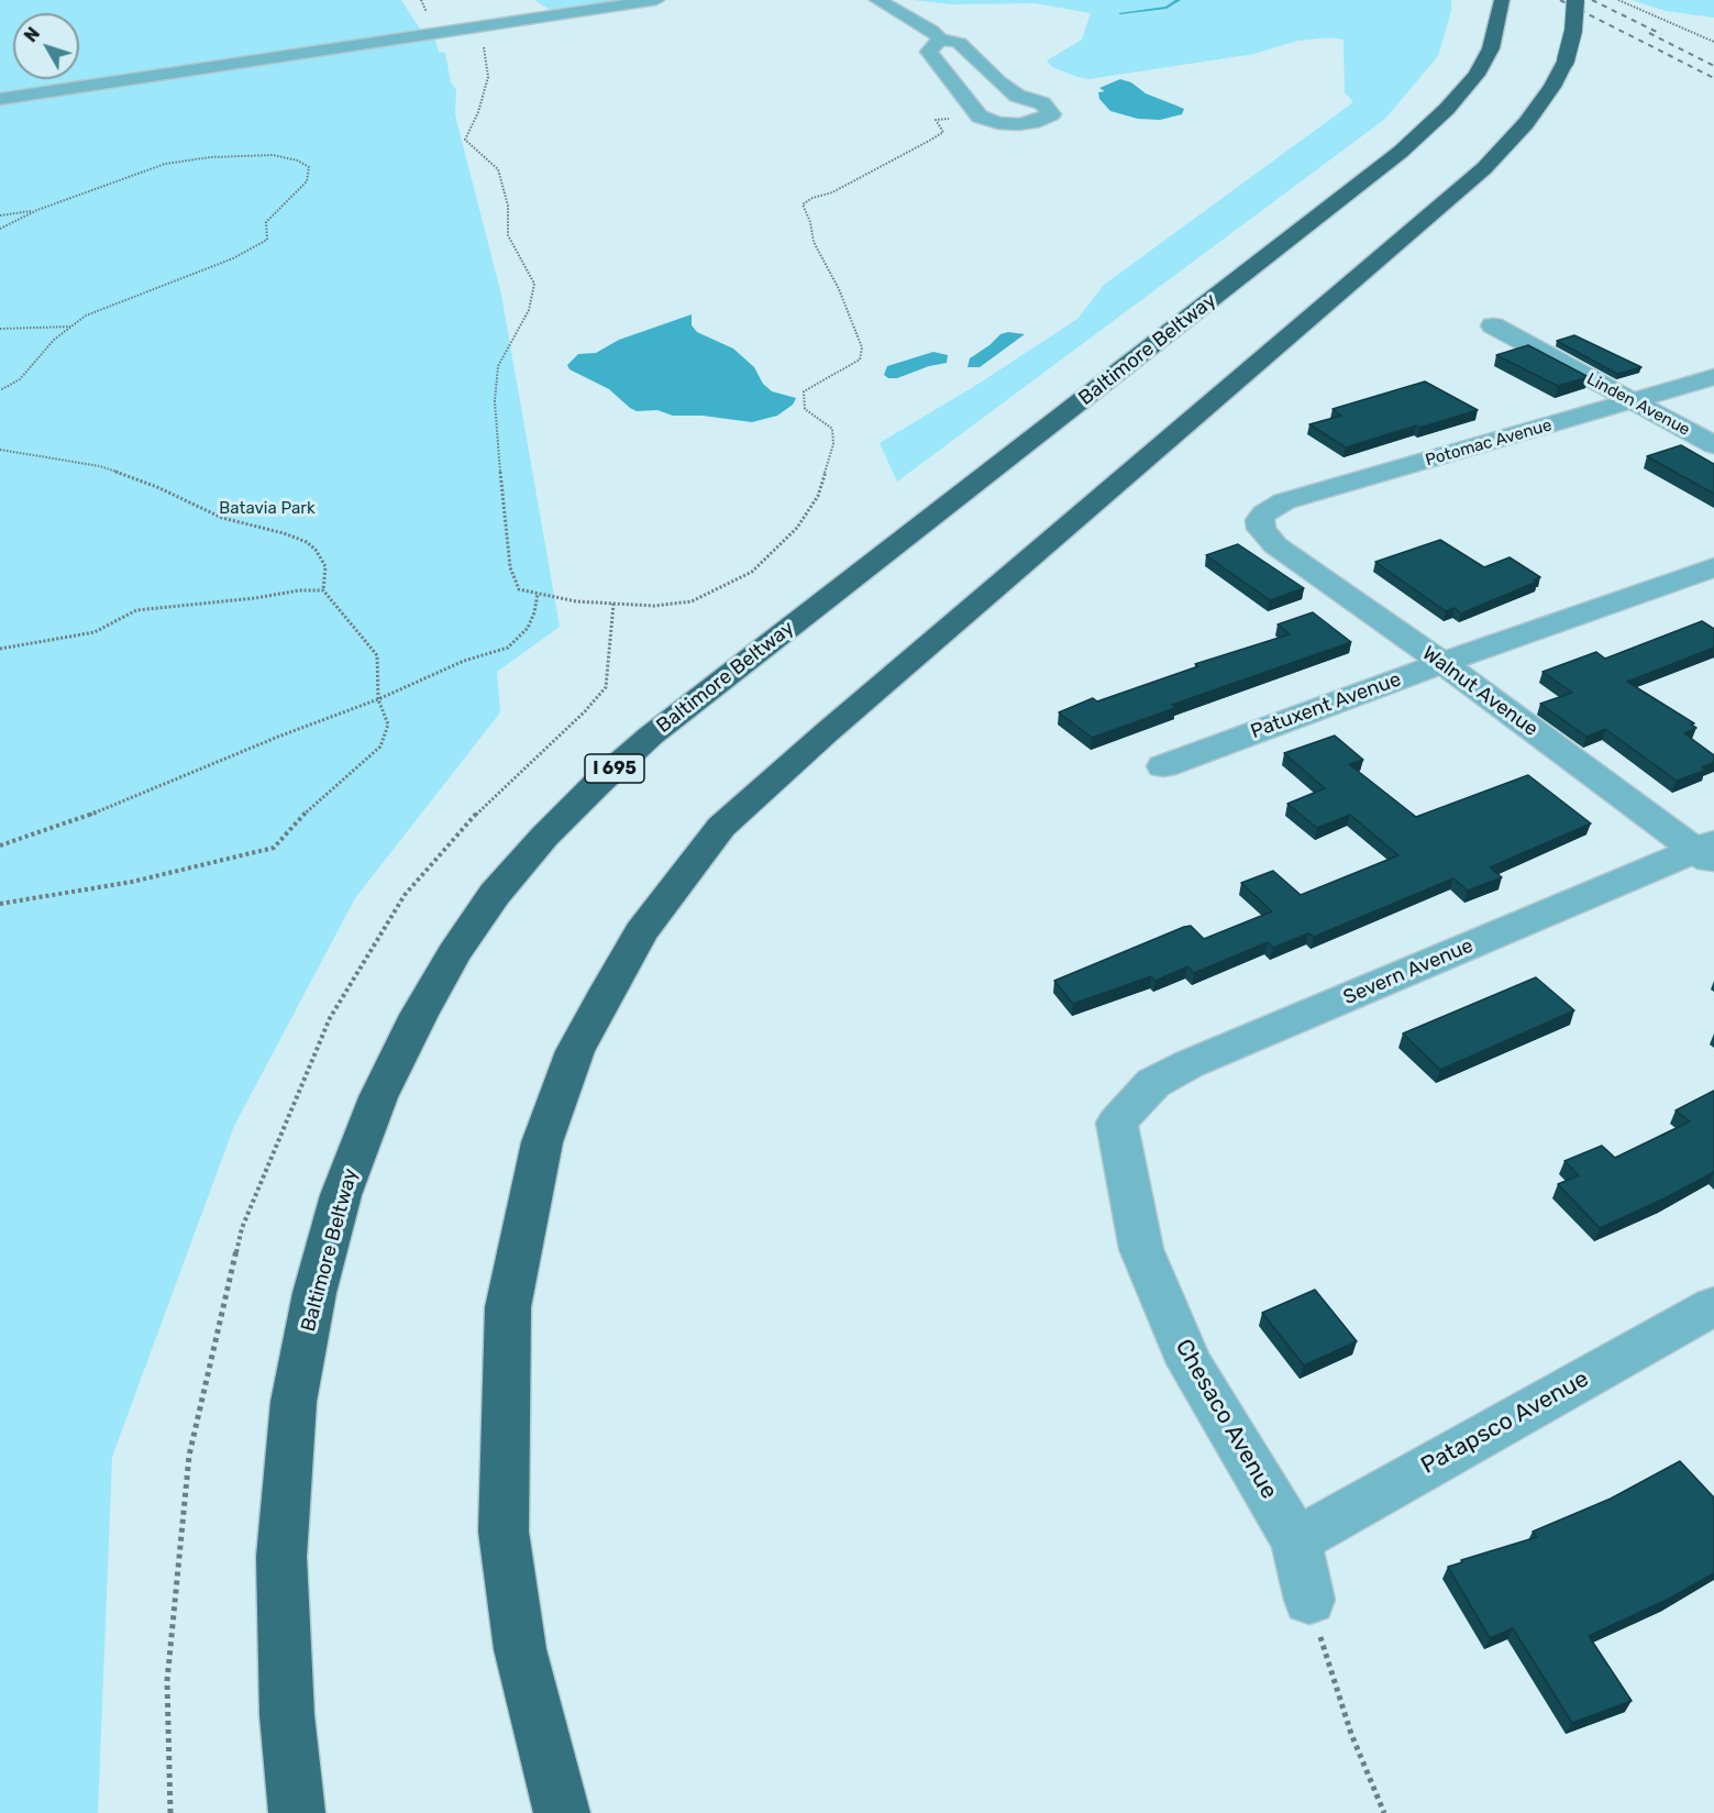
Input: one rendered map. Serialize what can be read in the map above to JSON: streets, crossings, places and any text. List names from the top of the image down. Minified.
{"streets":{"highway":["Baltimore Beltway","I 695"],"street":["Linden Avenue","Potomac Avenue","Walnut Avenue","Patuxent Avenue","Severn Avenue","Chesaco Avenue","Patapsco Avenue"]},"crossings":[["Linden Avenue","Potomac Avenue"],["Potomac Avenue","Walnut Avenue"],["Walnut Avenue","Patuxent Avenue"],["Walnut Avenue","Severn Avenue"],["Severn Avenue","Chesaco Avenue"],["Chesaco Avenue","Patapsco Avenue"]],"parks":["Batavia Park"],"north":"top left"}
